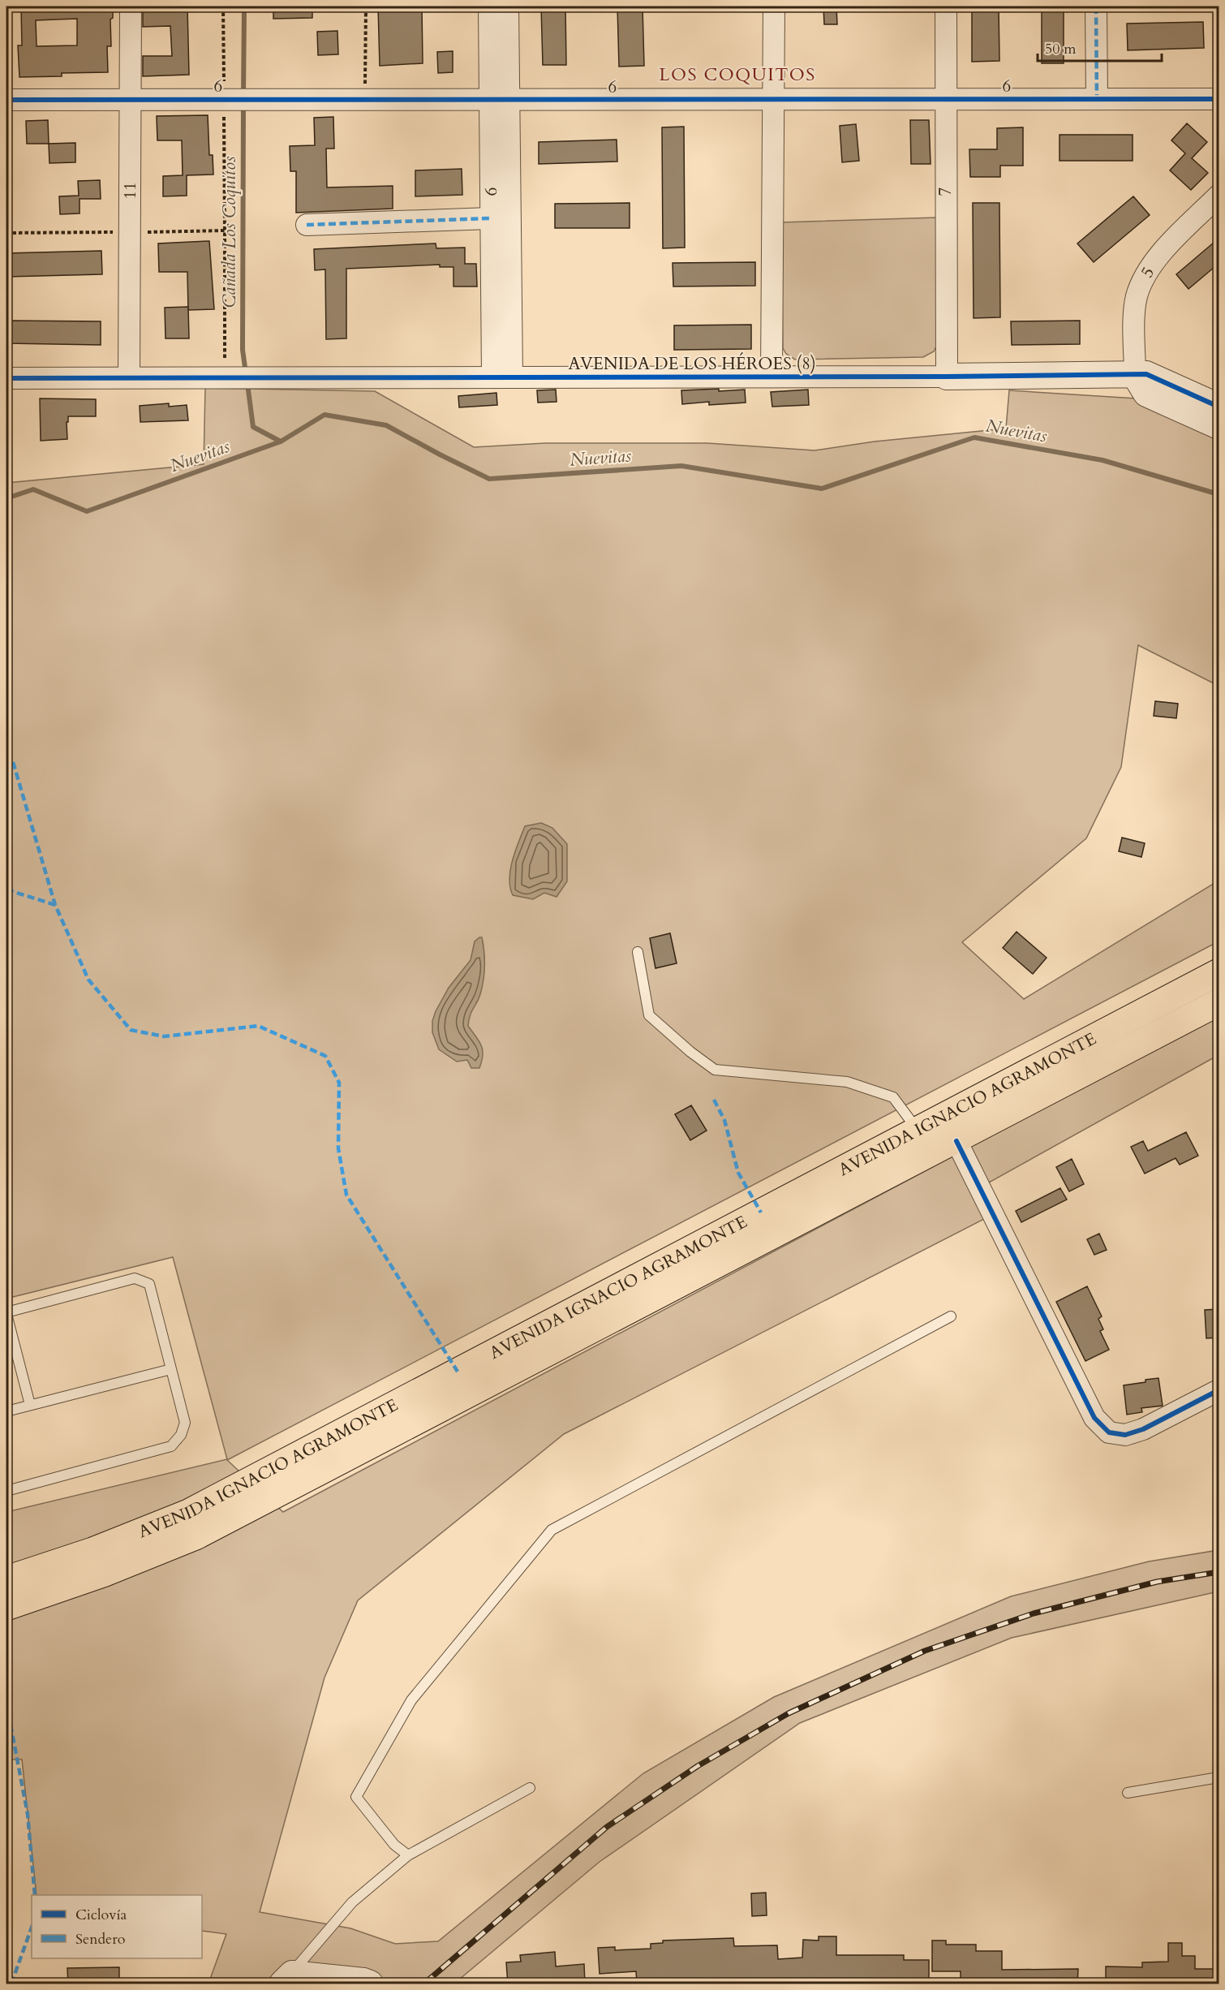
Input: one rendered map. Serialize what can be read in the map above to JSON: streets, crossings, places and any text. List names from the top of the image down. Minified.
{"streets":{"main road":["AVENIDA IGNACIO AGRAMONTE"],"street":["6","11","9","7","5","AVENIDA DE LOS HÉROES (8)"]},"crossings":[["6","11"],["6","9"],["6","7"],["11","AVENIDA DE LOS HÉROES (8)"],["9","AVENIDA DE LOS HÉROES (8)"],["7","AVENIDA DE LOS HÉROES (8)"],["5","AVENIDA DE LOS HÉROES (8)"]],"districts":["LOS COQUITOS"],"water":["Cañada Los Coquitos","Nuevitas"],"legend":["Ciclovía","Sendero"],"scale_bar":"50 m"}
